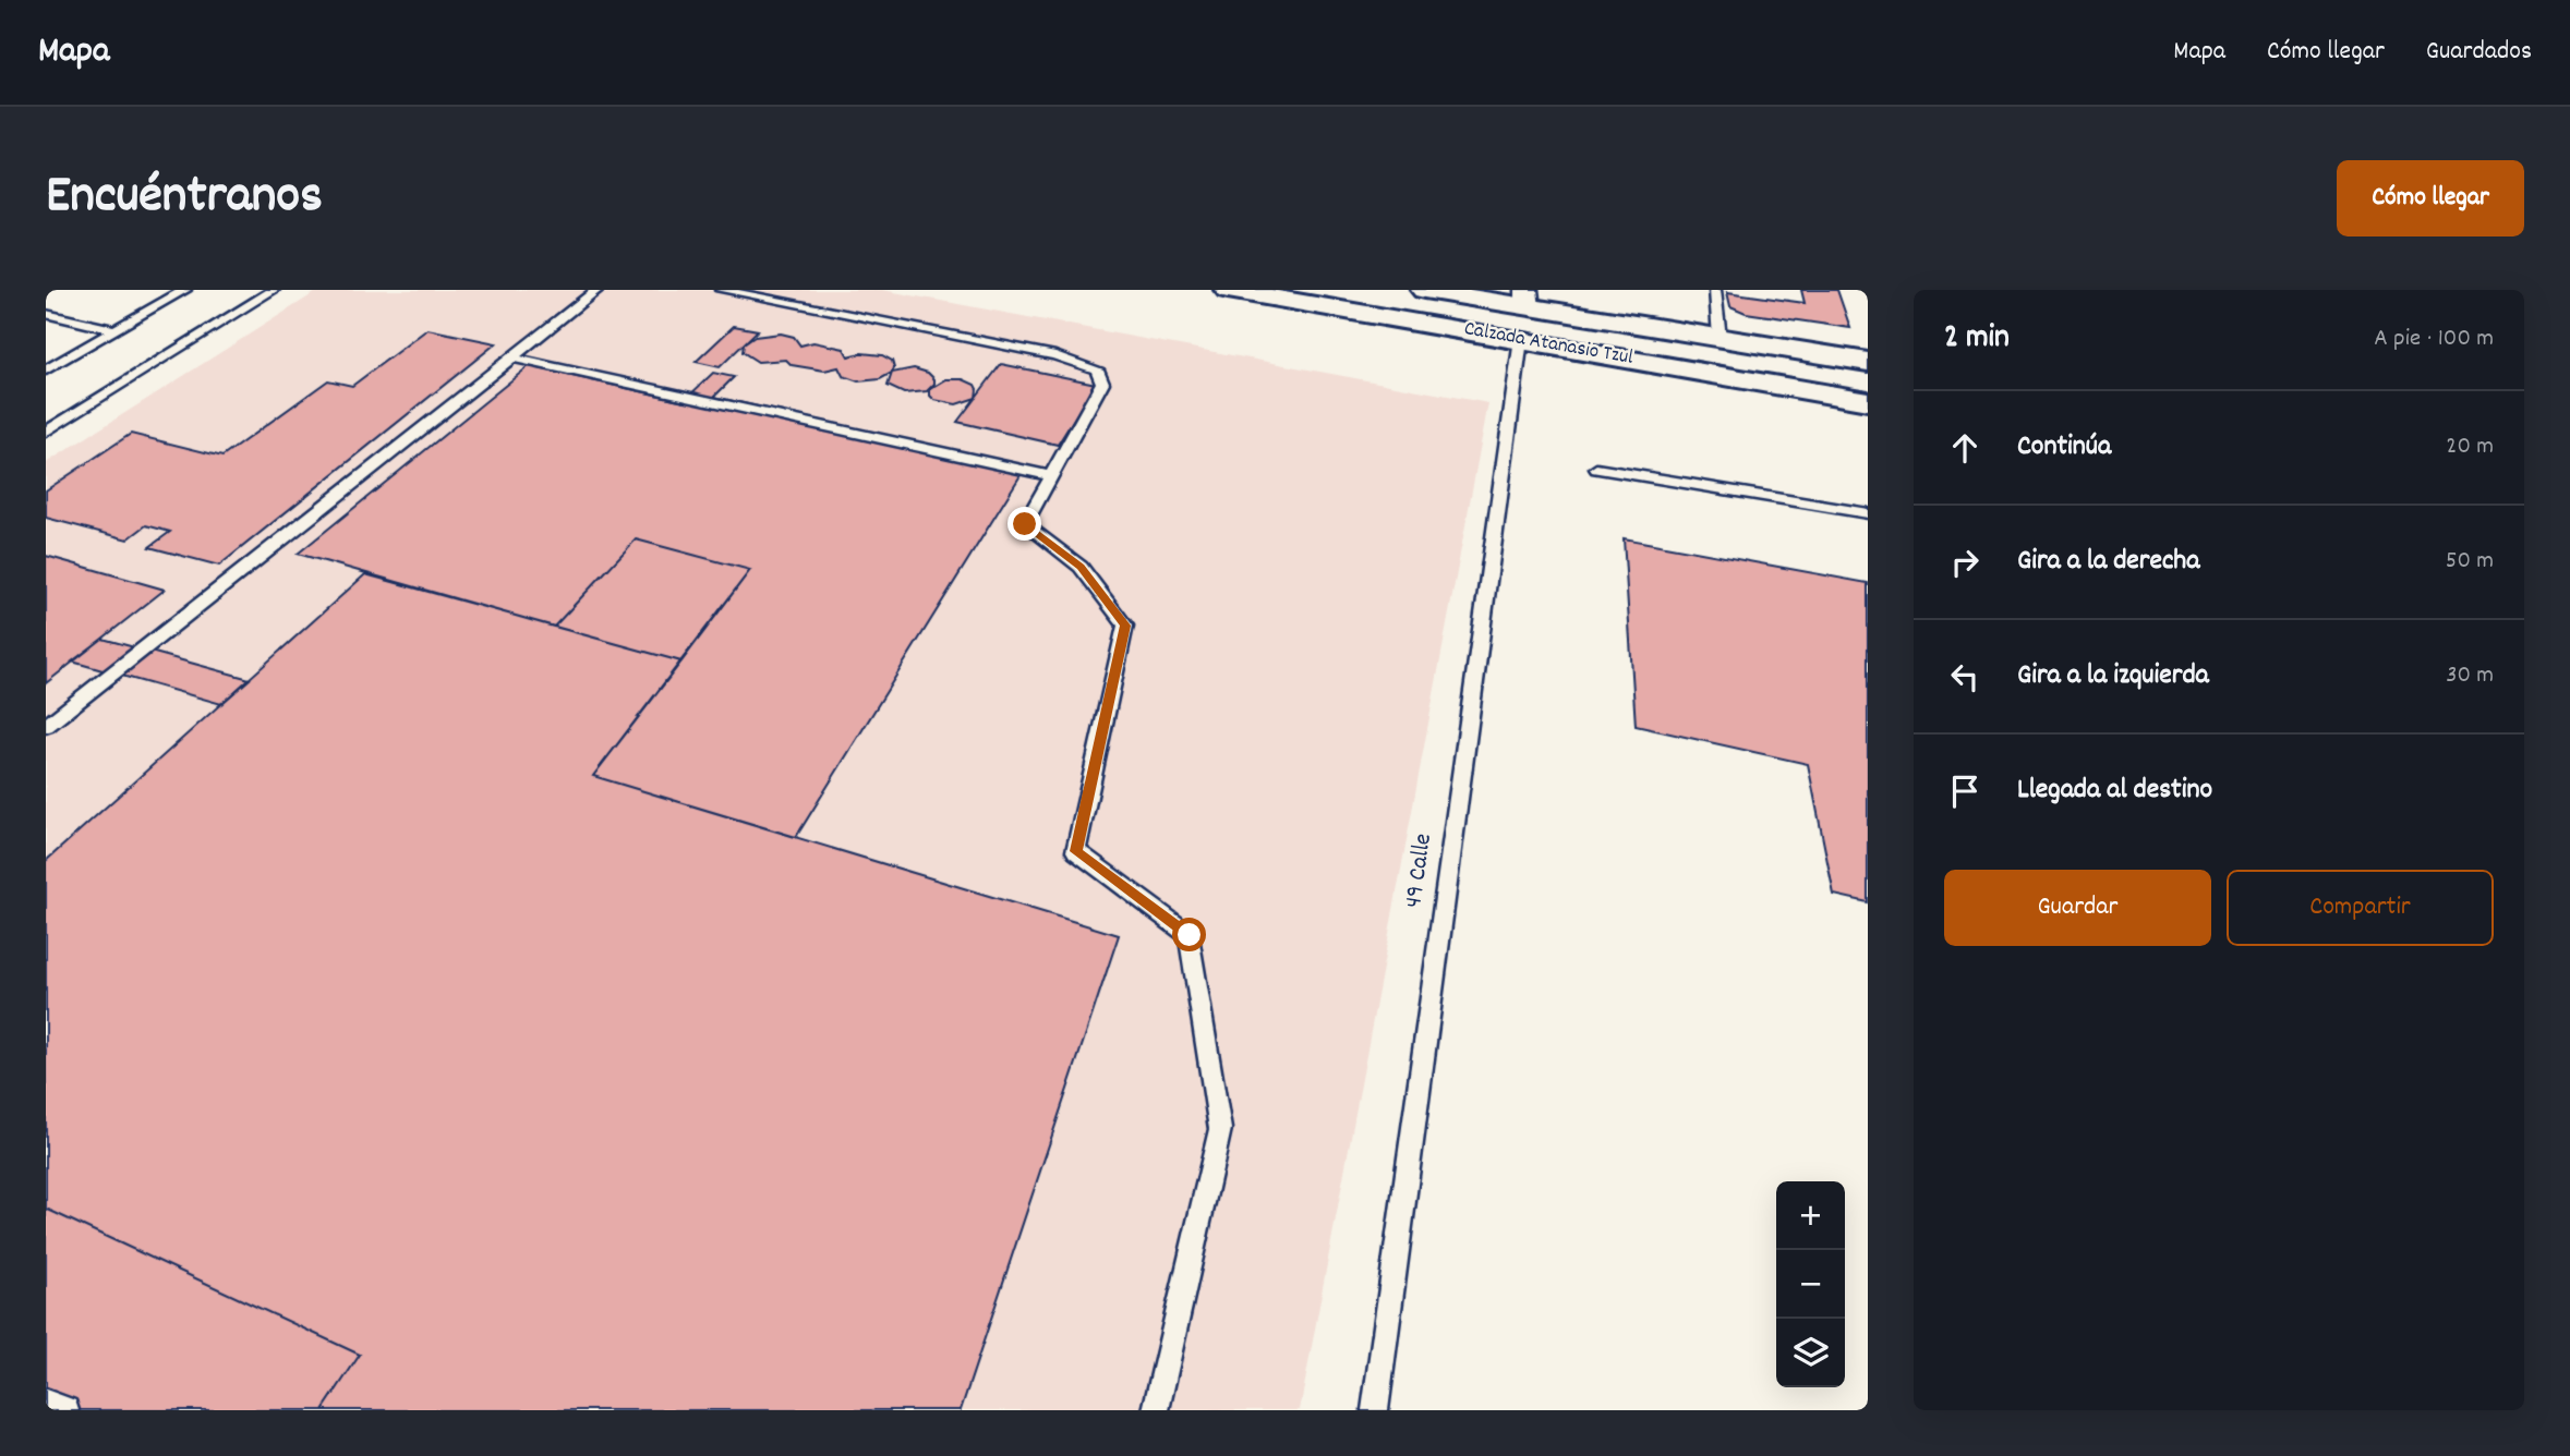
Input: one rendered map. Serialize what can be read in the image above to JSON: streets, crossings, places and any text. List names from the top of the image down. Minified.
{"streets":{"main road":["Calzada Atanasio Tzul"],"lane":["49 Calle"]},"crossings":[["Calzada Atanasio Tzul","49 Calle"]],"page":{"header":"Mapa","nav":["Mapa","Cómo llegar","Guardados"],"title":"Encuéntranos","buttons":["Cómo llegar",["Guardar","Compartir"]],"heading":["2 min","A pie · 100 m"],"list":[["Continúa","20 m"],["Gira a la derecha","50 m"],["Gira a la izquierda","30 m"],"Llegada al destino"],"map_buttons":["+","−"]}}
